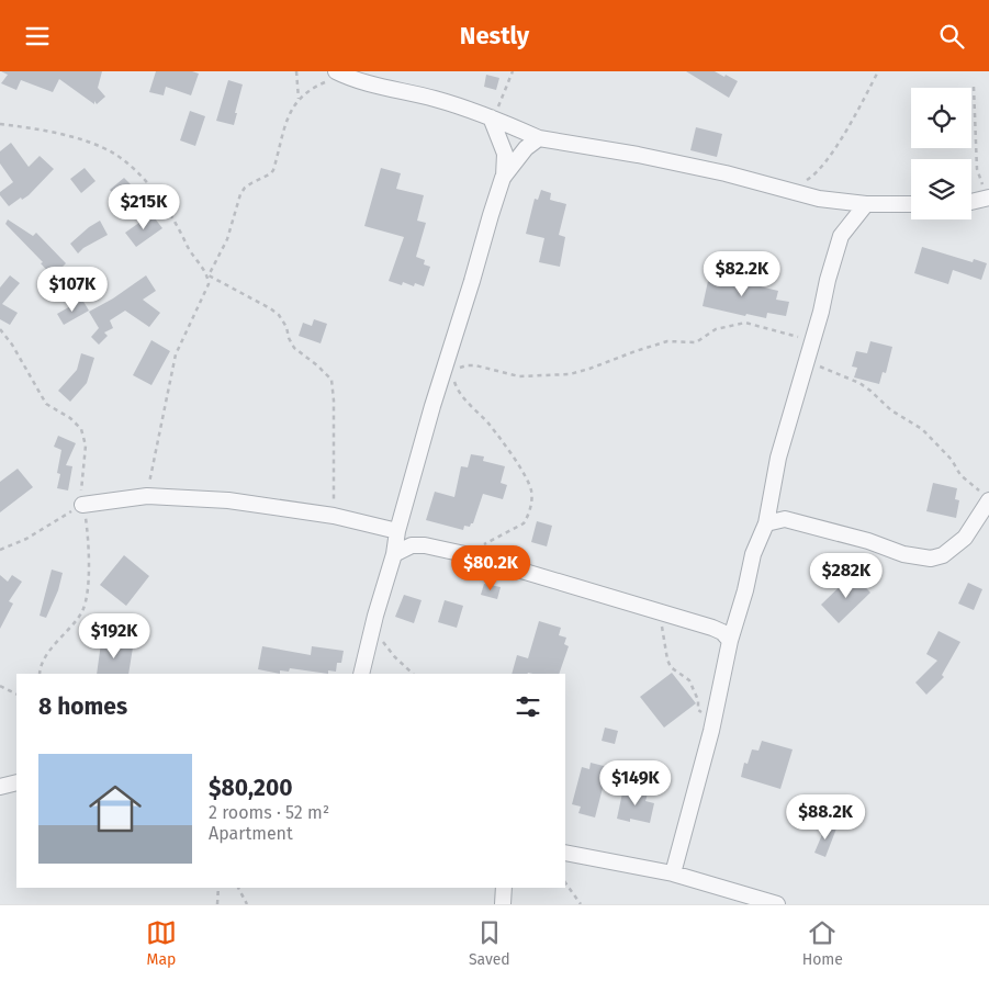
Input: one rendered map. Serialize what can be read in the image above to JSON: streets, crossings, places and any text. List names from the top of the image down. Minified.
{"page":{"header":"Nestly","price":["$215K","$82.2K","$107K","$80.2K","$282K","$192K","$149K","$88.2K"],"heading":"8 homes","list":[{"name":"$80,200","note":"2 rooms · 52 m² · Apartment"}],"tabs":["Map","Saved","Home"]}}
